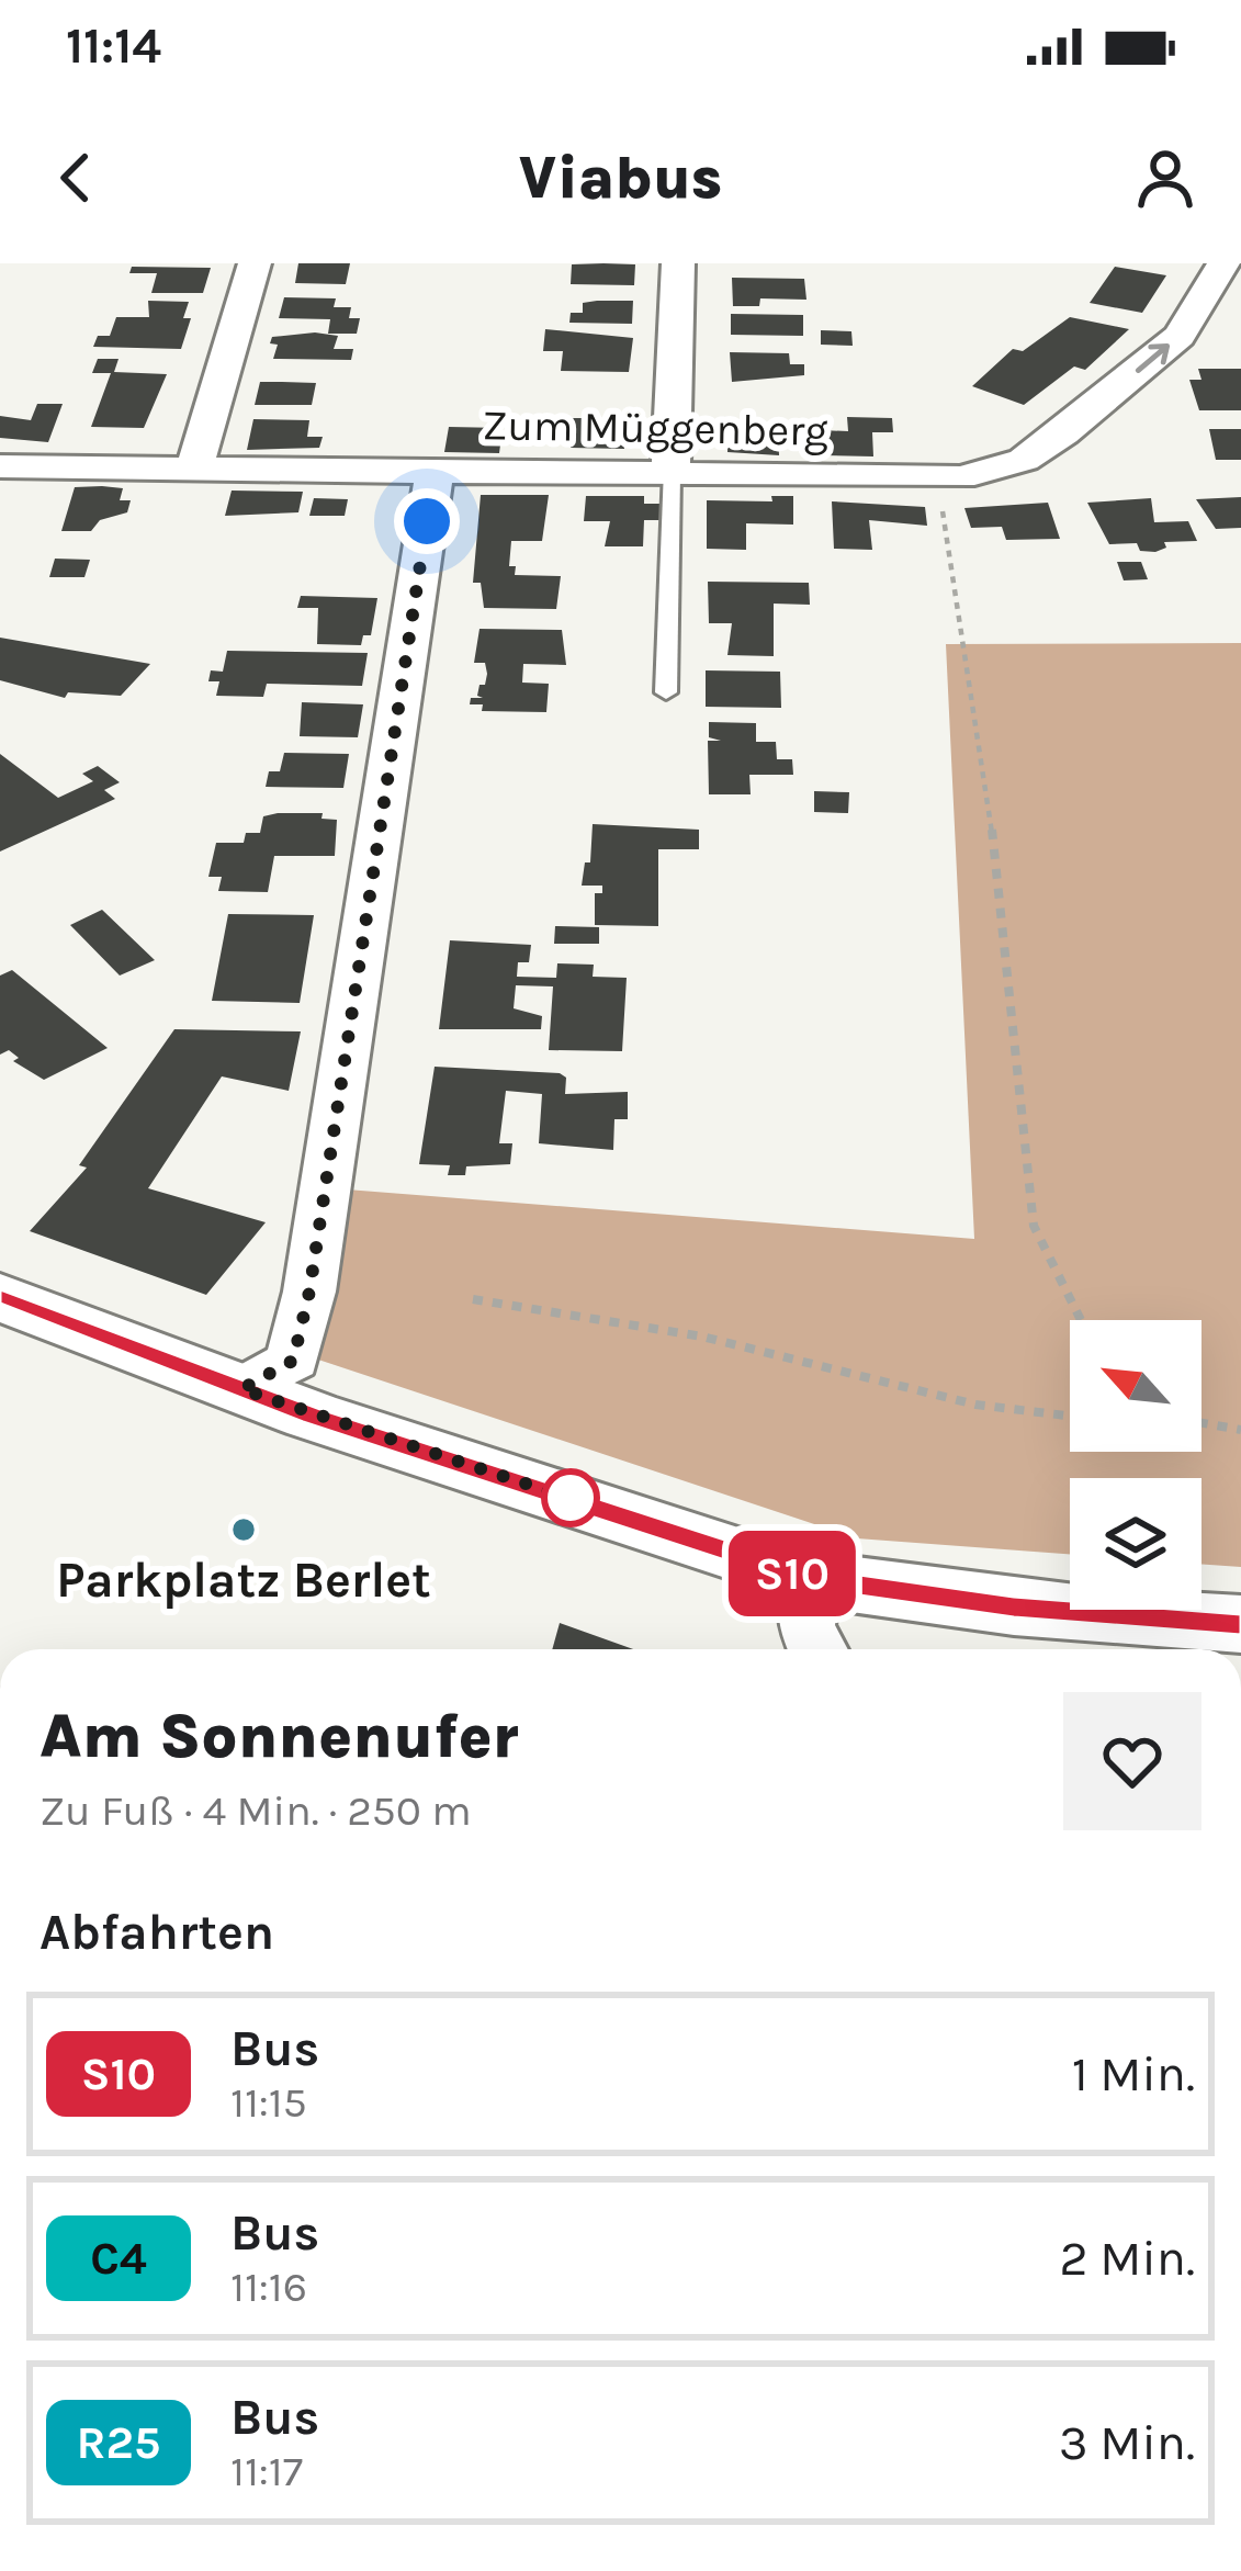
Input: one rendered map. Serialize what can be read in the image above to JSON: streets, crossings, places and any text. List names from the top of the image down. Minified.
{"streets":{"street":["Zum Müggenberg"]},"places":["Parkplatz Berlet"],"lines":["bus line S10"],"north":"top left","page":{"status":"11:14","header":"Viabus","on_map":"S10","heading":[["Am Sonnenufer","Zu Fuß · 4 Min. · 250 m"],"Abfahrten"],"list":[{"mark":"S10","name":"Bus","note":"11:15","value":"1 Min."},{"mark":"C4","name":"Bus","note":"11:16","value":"2 Min."},{"mark":"R25","name":"Bus","note":"11:17","value":"3 Min."}]}}
